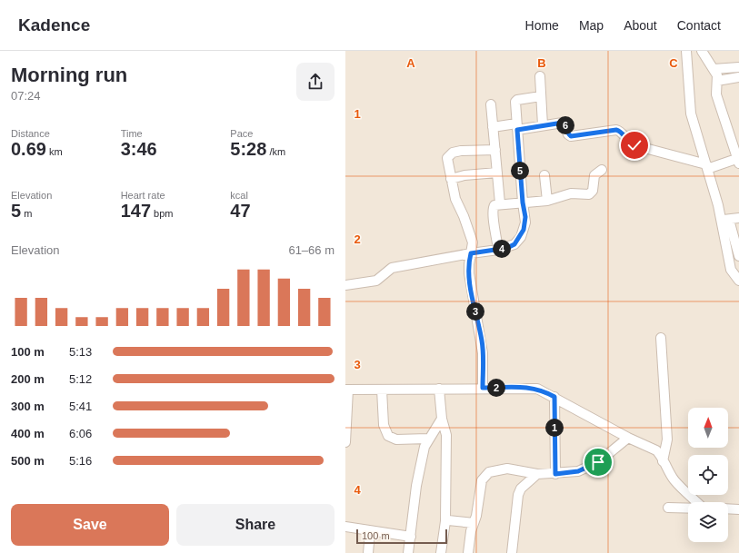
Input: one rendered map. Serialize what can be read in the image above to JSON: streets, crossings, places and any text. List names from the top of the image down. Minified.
{"scale_bar":"100 m","north":"top","page":{"header":"Kadence","nav":["Home","Map","About","Contact"],"heading":["Morning run","07:24"],"stats":[["Distance","0.69 km"],["Time","3:46"],["Pace","5:28 /km"],["Elevation","5 m"],["Heart rate","147 bpm"],["kcal","47"]],"pins":["6","5","4","3","2","1"],"chart":["Elevation","61–66 m"],"list":[{"name":"100 m","note":"5:13"},{"name":"200 m","note":"5:12"},{"name":"300 m","note":"5:41"},{"name":"400 m","note":"6:06"},{"name":"500 m","note":"5:16"}],"buttons":["Save","Share"],"scale":"100 m"},"grid":{"columns":["A","B","C"],"rows":["1","2","3","4"]}}
